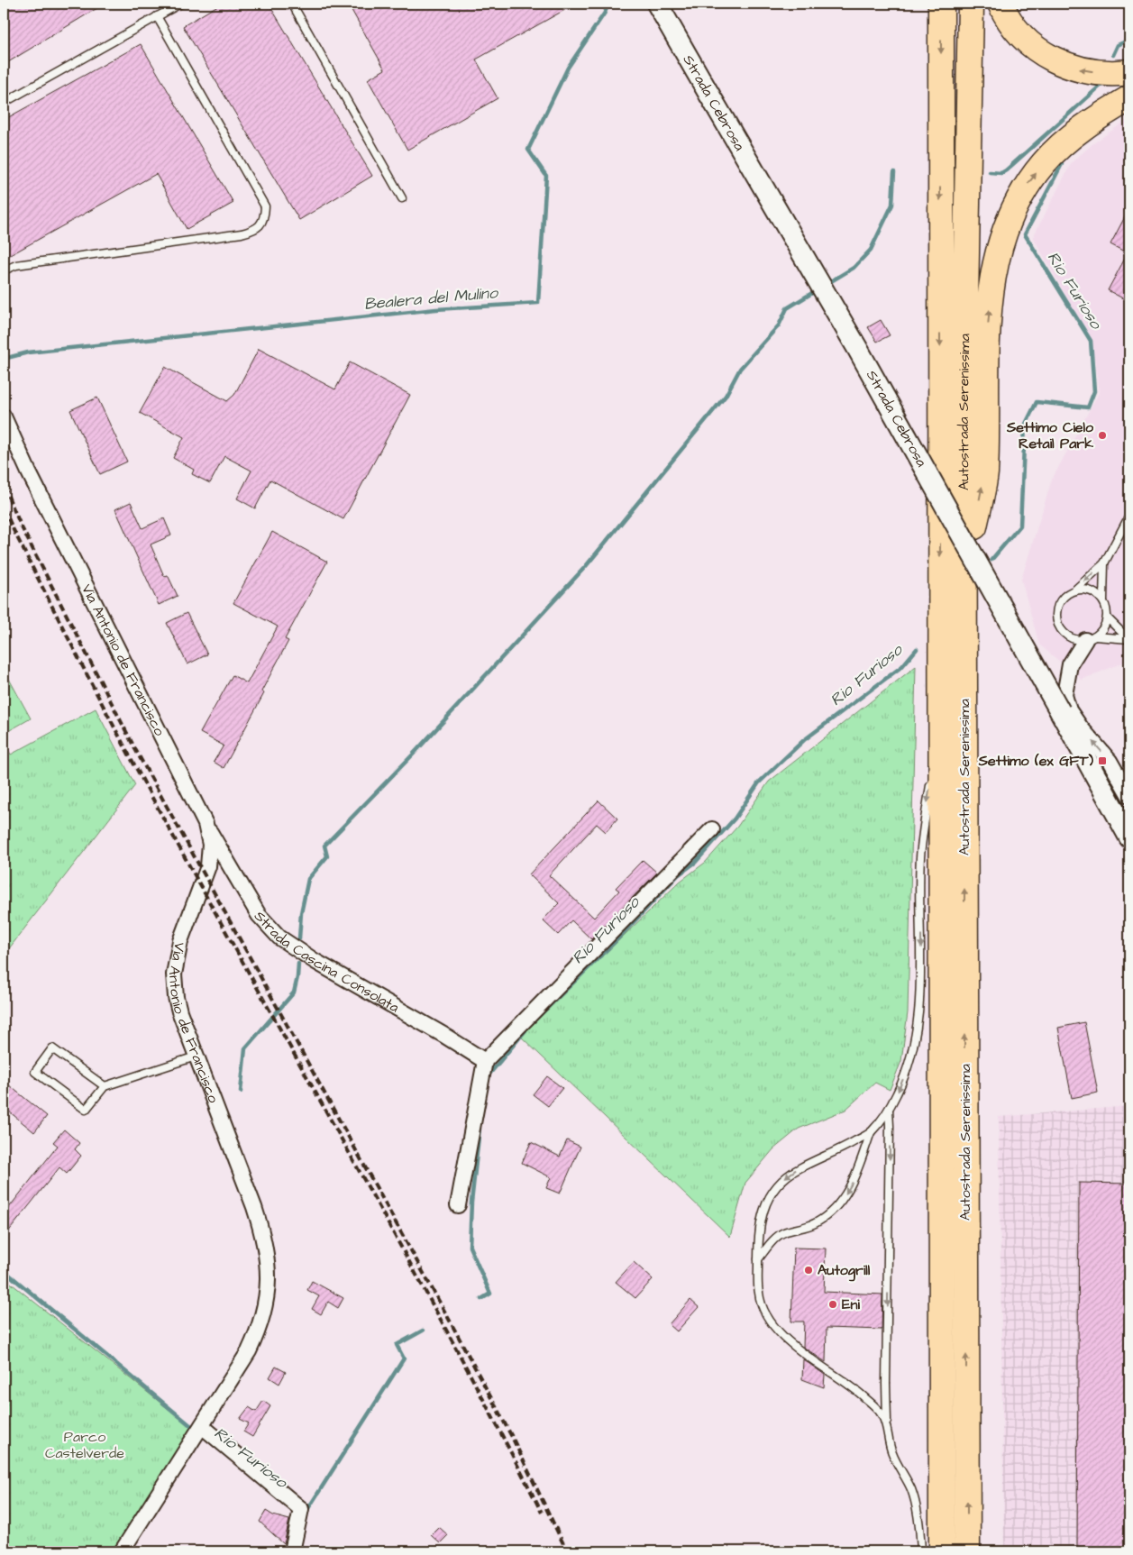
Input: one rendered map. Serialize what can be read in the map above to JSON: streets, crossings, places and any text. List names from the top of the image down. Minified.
{"streets":{"highway":["Autostrada Serenissima"],"main road":["Strada Cebrosa"],"street":["Via Antonio de Francisco","Strada Cascina Consolata"]},"crossings":[["Via Antonio de Francisco","Strada Cascina Consolata"]],"water":["Rio Furioso","Bealera del Mulino"],"parks":["Parco Castelverde"],"places":{"other":["Settimo Cielo Retail Park","Autogrill","Eni"],"transit":["Settimo (ex GFT)"]}}
